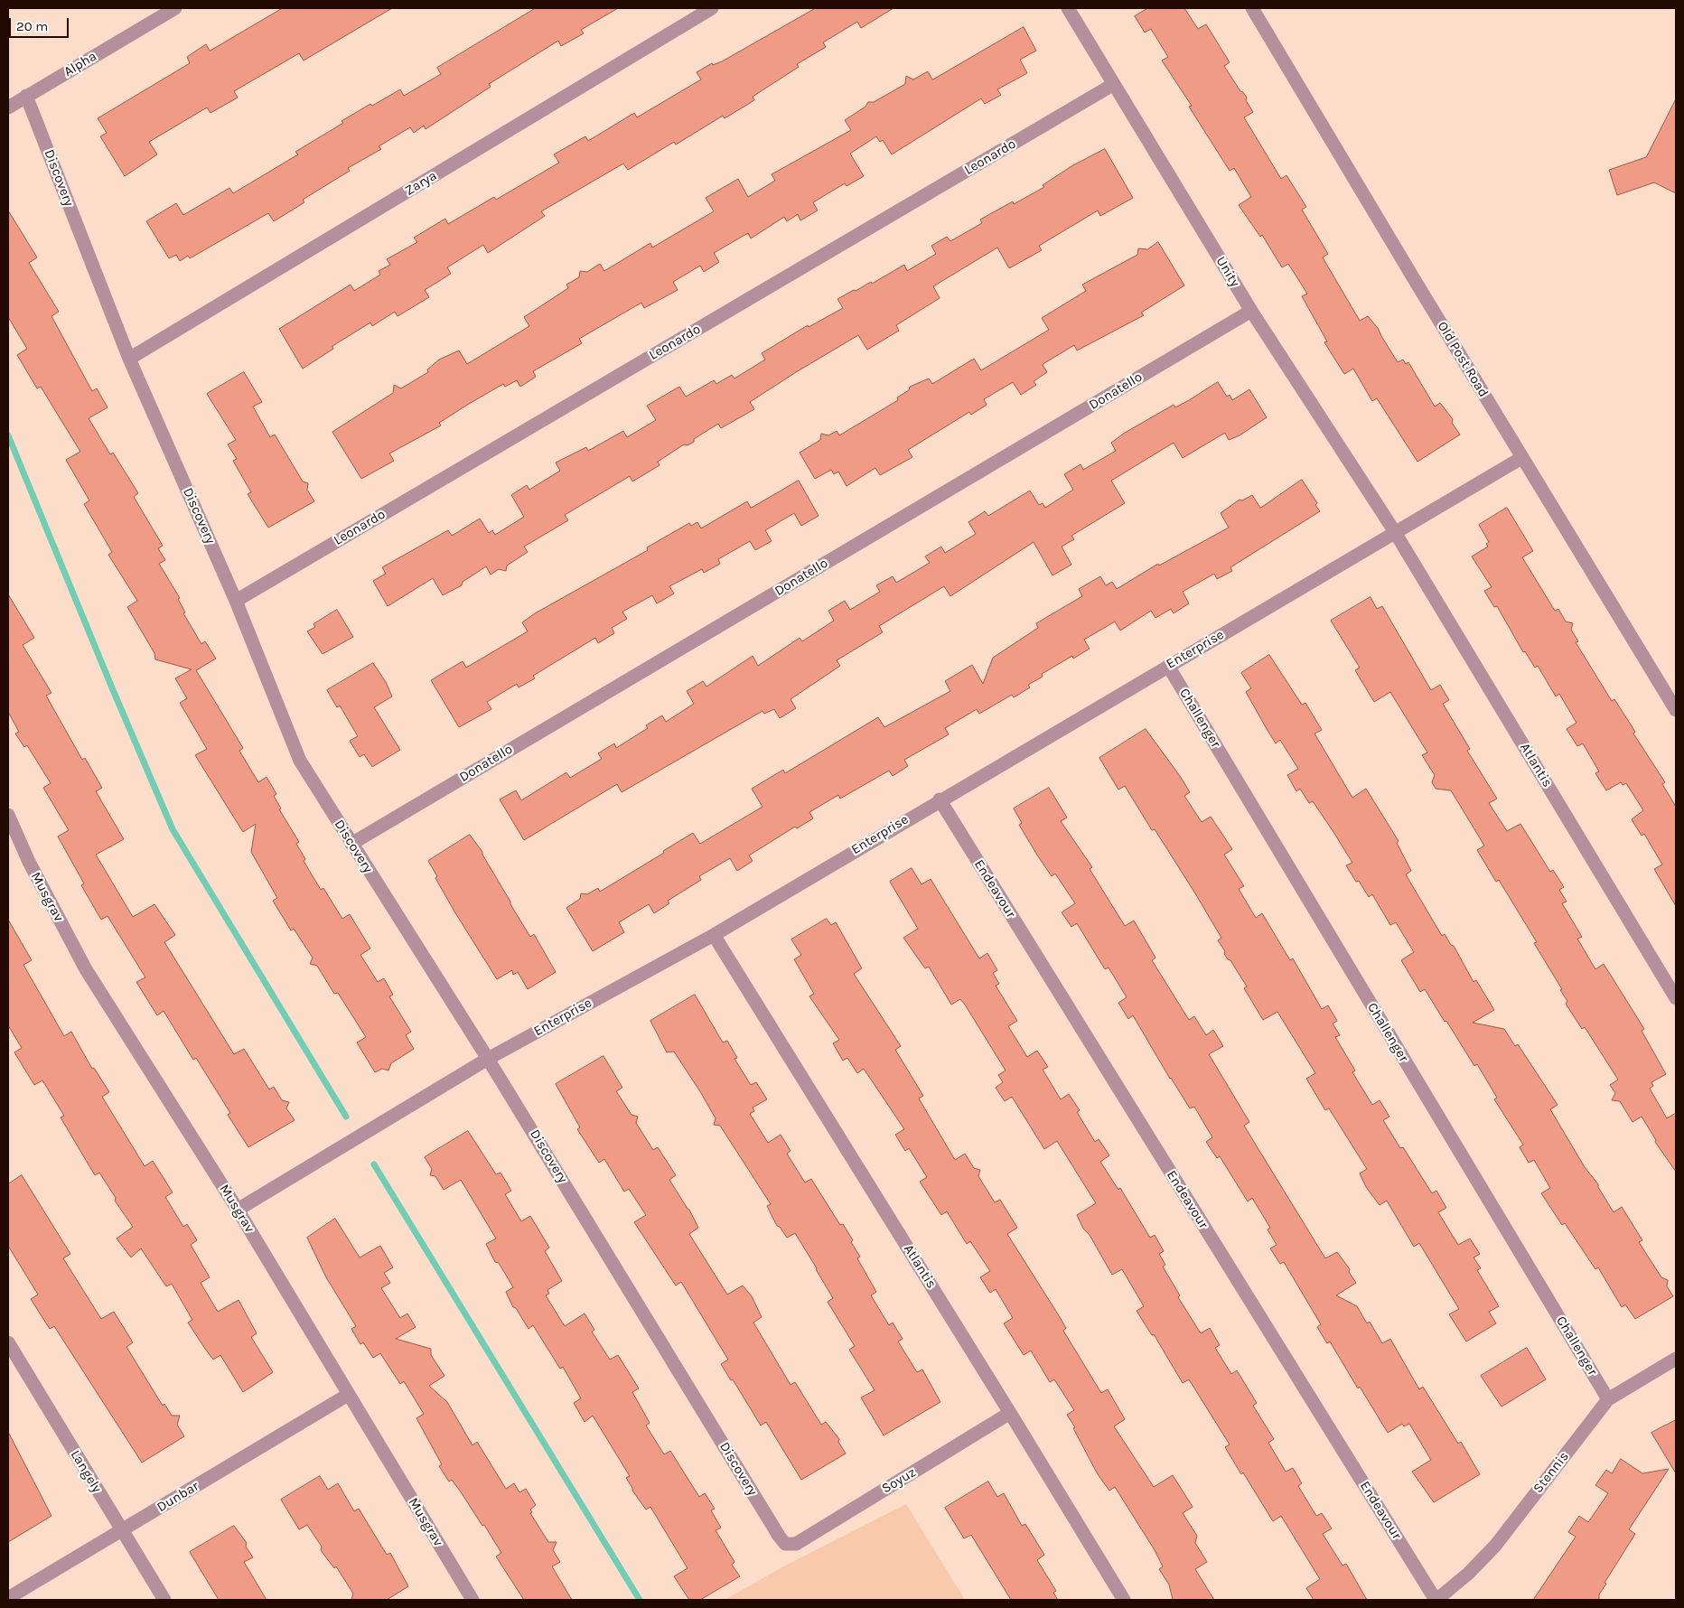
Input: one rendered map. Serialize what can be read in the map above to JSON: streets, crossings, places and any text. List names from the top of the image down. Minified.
{"streets":{"street":["Alpha","Leonardo","Discovery","Zarya","Unity","Old Post Road","Donatello","Enterprise","Challenger","Atlantis","Endeavour","Musgrav","Langely","Stennis","Soyuz","Dunbar"]},"crossings":[["Alpha","Discovery"],["Leonardo","Discovery"],["Leonardo","Unity"],["Discovery","Zarya"],["Discovery","Donatello"],["Discovery","Enterprise"],["Discovery","Soyuz"],["Unity","Donatello"],["Unity","Enterprise"],["Unity","Atlantis"],["Old Post Road","Enterprise"],["Enterprise","Challenger"],["Enterprise","Atlantis"],["Enterprise","Endeavour"],["Enterprise","Musgrav"],["Challenger","Stennis"],["Atlantis","Soyuz"],["Endeavour","Stennis"],["Musgrav","Dunbar"],["Langely","Dunbar"]],"scale_bar":"20 m"}
